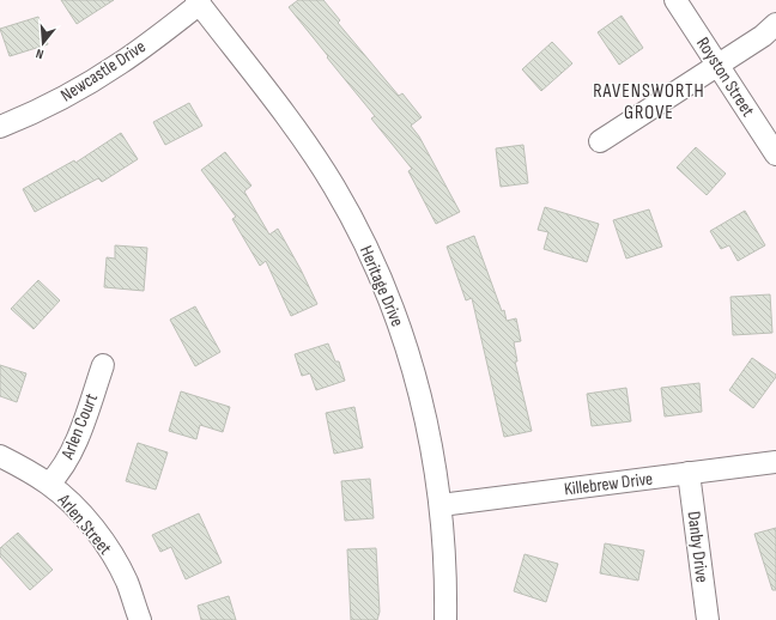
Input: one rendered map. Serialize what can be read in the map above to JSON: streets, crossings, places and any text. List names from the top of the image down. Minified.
{"streets":{"street":["Newcastle Drive","Royston Street","Heritage Drive","Arlen Court","Killebrew Drive","Arlen Street","Danby Drive"]},"crossings":[["Newcastle Drive","Heritage Drive"],["Heritage Drive","Killebrew Drive"],["Arlen Court","Arlen Street"],["Killebrew Drive","Danby Drive"]],"districts":["RAVENSWORTH GROVE"],"north":"bottom"}
